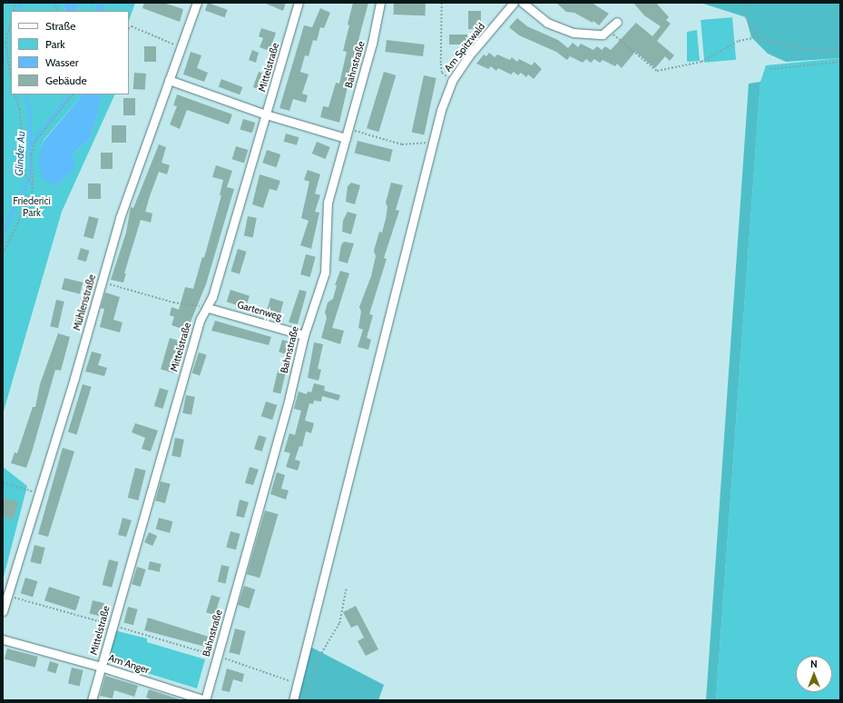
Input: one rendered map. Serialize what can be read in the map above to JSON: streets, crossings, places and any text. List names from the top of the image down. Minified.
{"streets":{"street":["Am Spitzwald","Bahnstraße","Mittelstraße","Mühlenstraße","Gartenweg","Am Anger"]},"crossings":[["Bahnstraße","Gartenweg"],["Bahnstraße","Am Anger"],["Mittelstraße","Gartenweg"],["Mittelstraße","Am Anger"]],"water":["Glinder Au"],"parks":["Friederici Park"],"legend":["Straße","Park","Wasser","Gebäude"],"north":"top"}
